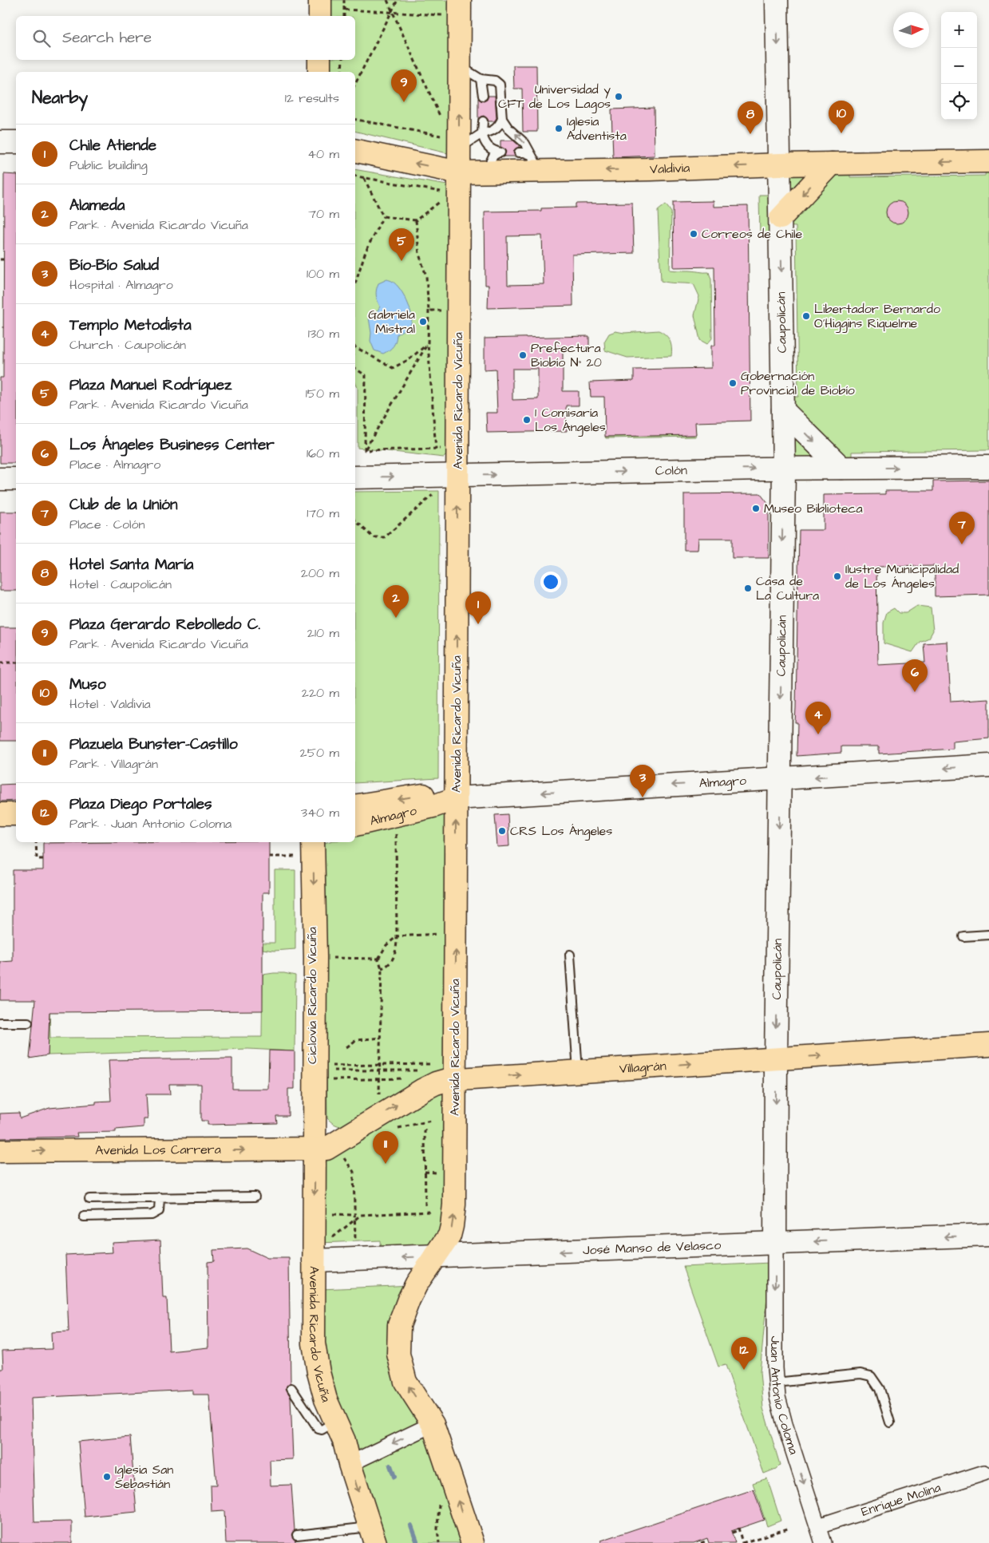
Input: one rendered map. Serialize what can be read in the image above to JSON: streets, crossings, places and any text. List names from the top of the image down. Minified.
{"streets":{"main road":["Valdivia","Avenida Ricardo Vicuña","Almagro","Villagrán","Avenida Los Carrera"],"street":["Caupolicán","Colón","José Manso de Velasco","Juan Antonio Coloma","Enrique Molina"],"path":["Ciclovia Ricardo Vicuña"]},"crossings":[["Valdivia","Caupolicán"],["Valdivia","Avenida Ricardo Vicuña"],["Caupolicán","Colón"],["Caupolicán","Almagro"],["Caupolicán","Villagrán"],["Caupolicán","José Manso de Velasco"],["Caupolicán","Juan Antonio Coloma"],["Avenida Ricardo Vicuña","Colón"],["Avenida Ricardo Vicuña","Almagro"],["Avenida Ricardo Vicuña","Ciclovia Ricardo Vicuña"],["Avenida Ricardo Vicuña","Villagrán"],["Avenida Ricardo Vicuña","Avenida Los Carrera"],["Avenida Ricardo Vicuña","José Manso de Velasco"],["Villagrán","Avenida Los Carrera"],["José Manso de Velasco","Juan Antonio Coloma"],["Juan Antonio Coloma","Enrique Molina"]],"one_way":["Valdivia","Caupolicán","Colón","Almagro","Villagrán","Avenida Los Carrera","José Manso de Velasco","Juan Antonio Coloma"],"places":["Universidad y CFT de Los Lagos","Iglesia Adventista","Correos de Chile","Libertador Bernardo O'Higgins Riquelme","Gabriela Mistral","Prefectura Biobío N° 20","Gobernación Provincial de Biobío","1 Comisaría Los Ángeles","Museo Biblioteca","Ilustre Municipalidad de Los Ángeles","Casa de La Cultura","CRS Los Ángeles","Iglesia San Sebastián"],"north":"right","page":{"map_buttons":["+","−"],"search":"Search here","pins":["9","10","8","5","7","2","1","6","4","3","11","12"],"heading":["Nearby","12 results"],"list":[{"mark":"1","name":"Chile Atiende","note":"Public building","value":"40 m"},{"mark":"2","name":"Alameda","note":"Park · Avenida Ricardo Vicuña","value":"70 m"},{"mark":"3","name":"Bío-Bío Salud","note":"Hospital · Almagro","value":"100 m"},{"mark":"4","name":"Templo Metodista","note":"Church · Caupolicán","value":"130 m"},{"mark":"5","name":"Plaza Manuel Rodríguez","note":"Park · Avenida Ricardo Vicuña","value":"150 m"},{"mark":"6","name":"Los Ángeles Business Center","note":"Place · Almagro","value":"160 m"},{"mark":"7","name":"Club de la Unión","note":"Place · Colón","value":"170 m"},{"mark":"8","name":"Hotel Santa María","note":"Hotel · Caupolicán","value":"200 m"},{"mark":"9","name":"Plaza Gerardo Rebolledo C.","note":"Park · Avenida Ricardo Vicuña","value":"210 m"},{"mark":"10","name":"Muso","note":"Hotel · Valdivia","value":"220 m"},{"mark":"11","name":"Plazuela Bunster-Castillo","note":"Park · Villagrán","value":"250 m"},{"mark":"12","name":"Plaza Diego Portales","note":"Park · Juan Antonio Coloma","value":"340 m"}]}}
